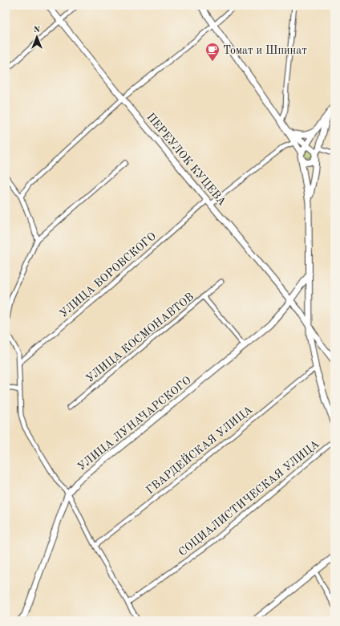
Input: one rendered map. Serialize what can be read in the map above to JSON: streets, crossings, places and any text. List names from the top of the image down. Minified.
{"streets":{"street":["ПЕРЕУЛОК КУЦЕВА","УЛИЦА ВОРОВСКОГО","УЛИЦА КОСМОНАВТОВ","УЛИЦА ЛУНАЧАРСКОГО","ГВАРДЕЙСКАЯ УЛИЦА","СОЦИАЛИСТИЧЕСКАЯ УЛИЦА"]},"crossings":[["ПЕРЕУЛОК КУЦЕВА","УЛИЦА ВОРОВСКОГО"],["ПЕРЕУЛОК КУЦЕВА","УЛИЦА ЛУНАЧАРСКОГО"],["ПЕРЕУЛОК КУЦЕВА","ГВАРДЕЙСКАЯ УЛИЦА"]],"places":{"cafe":["Томат и Шпинат"]},"north":"top"}
